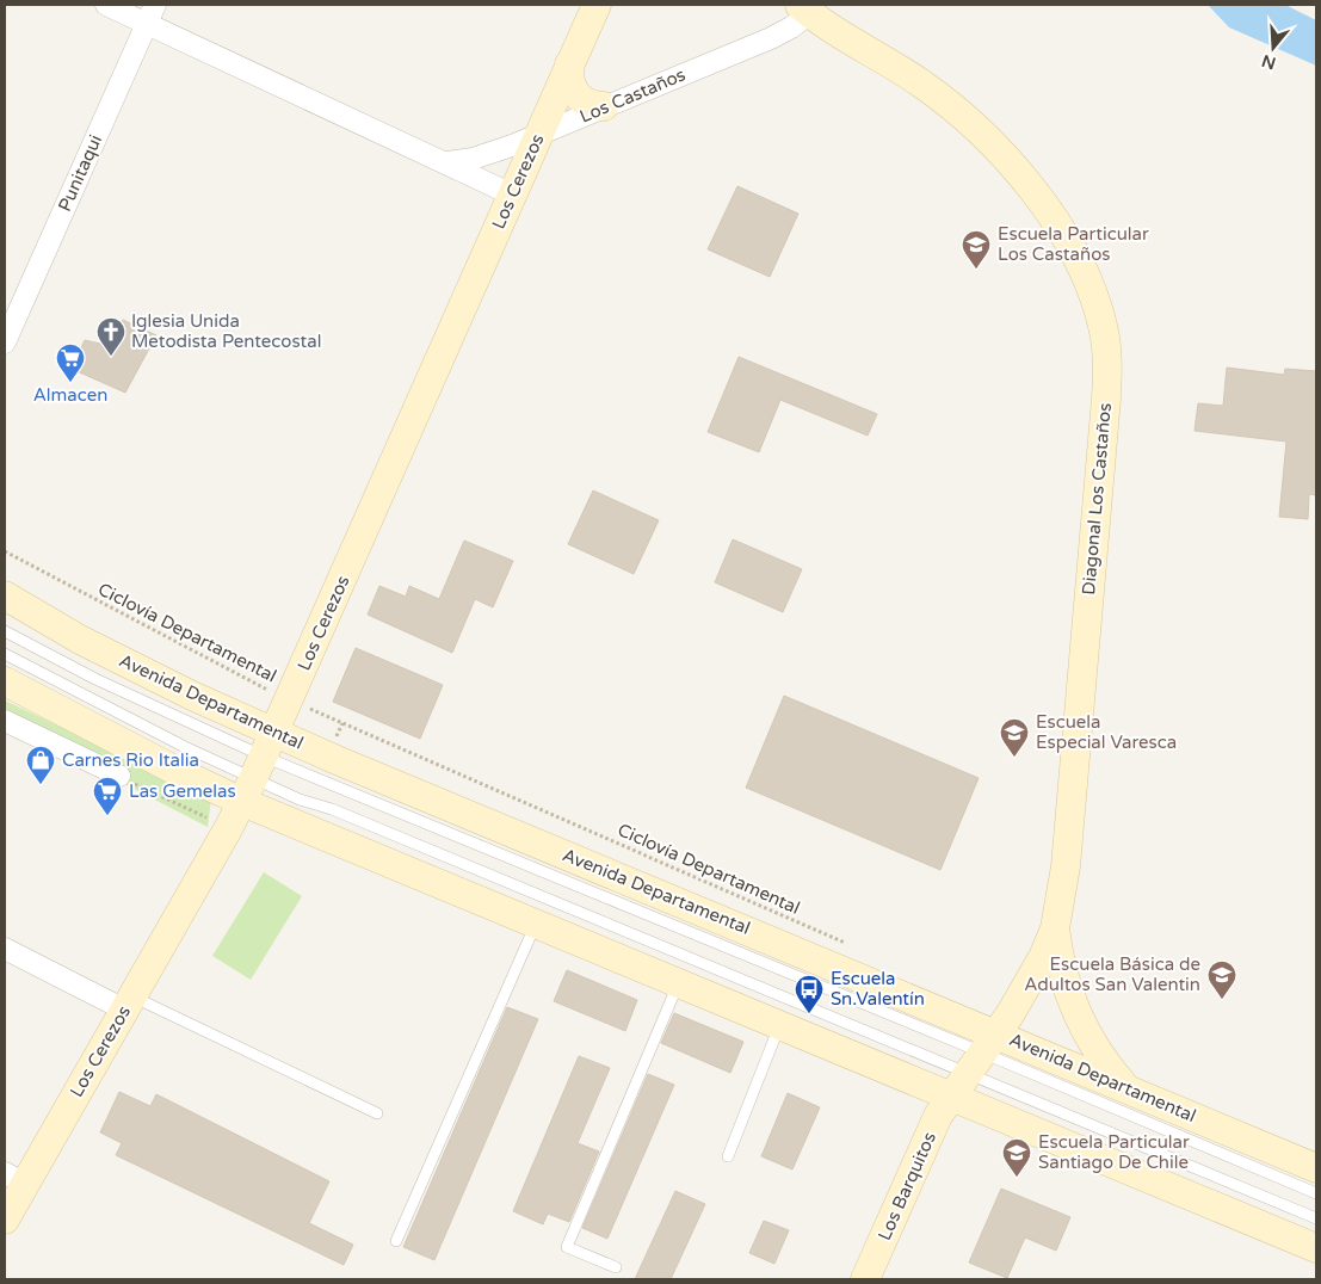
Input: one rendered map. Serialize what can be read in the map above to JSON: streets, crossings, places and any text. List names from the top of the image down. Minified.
{"streets":{"main road":["Los Cerezos","Diagonal Los Castaños","Avenida Departamental","Los Barquitos"],"street":["Los Castaños","Punitaqui"],"path":["Ciclovía Departamental"]},"crossings":[["Los Castaños","Los Cerezos"],["Los Castaños","Diagonal Los Castaños"],["Los Cerezos","Ciclovía Departamental"],["Los Cerezos","Avenida Departamental"],["Diagonal Los Castaños","Avenida Departamental"],["Diagonal Los Castaños","Los Barquitos"],["Avenida Departamental","Los Barquitos"]],"places":{"school or university":["Escuela Particular Los Castaños","Escuela Especial Varesca","Escuela Básica de Adultos San Valentin","Escuela Particular Santiago De Chile"],"church":["Iglesia Unida Metodista Pentecostal"],"supermarket":["Almacen","Las Gemelas"],"shop":["Carnes Rio Italia"],"bus stop":["Escuela Sn.Valentín"]},"north":"bottom"}
